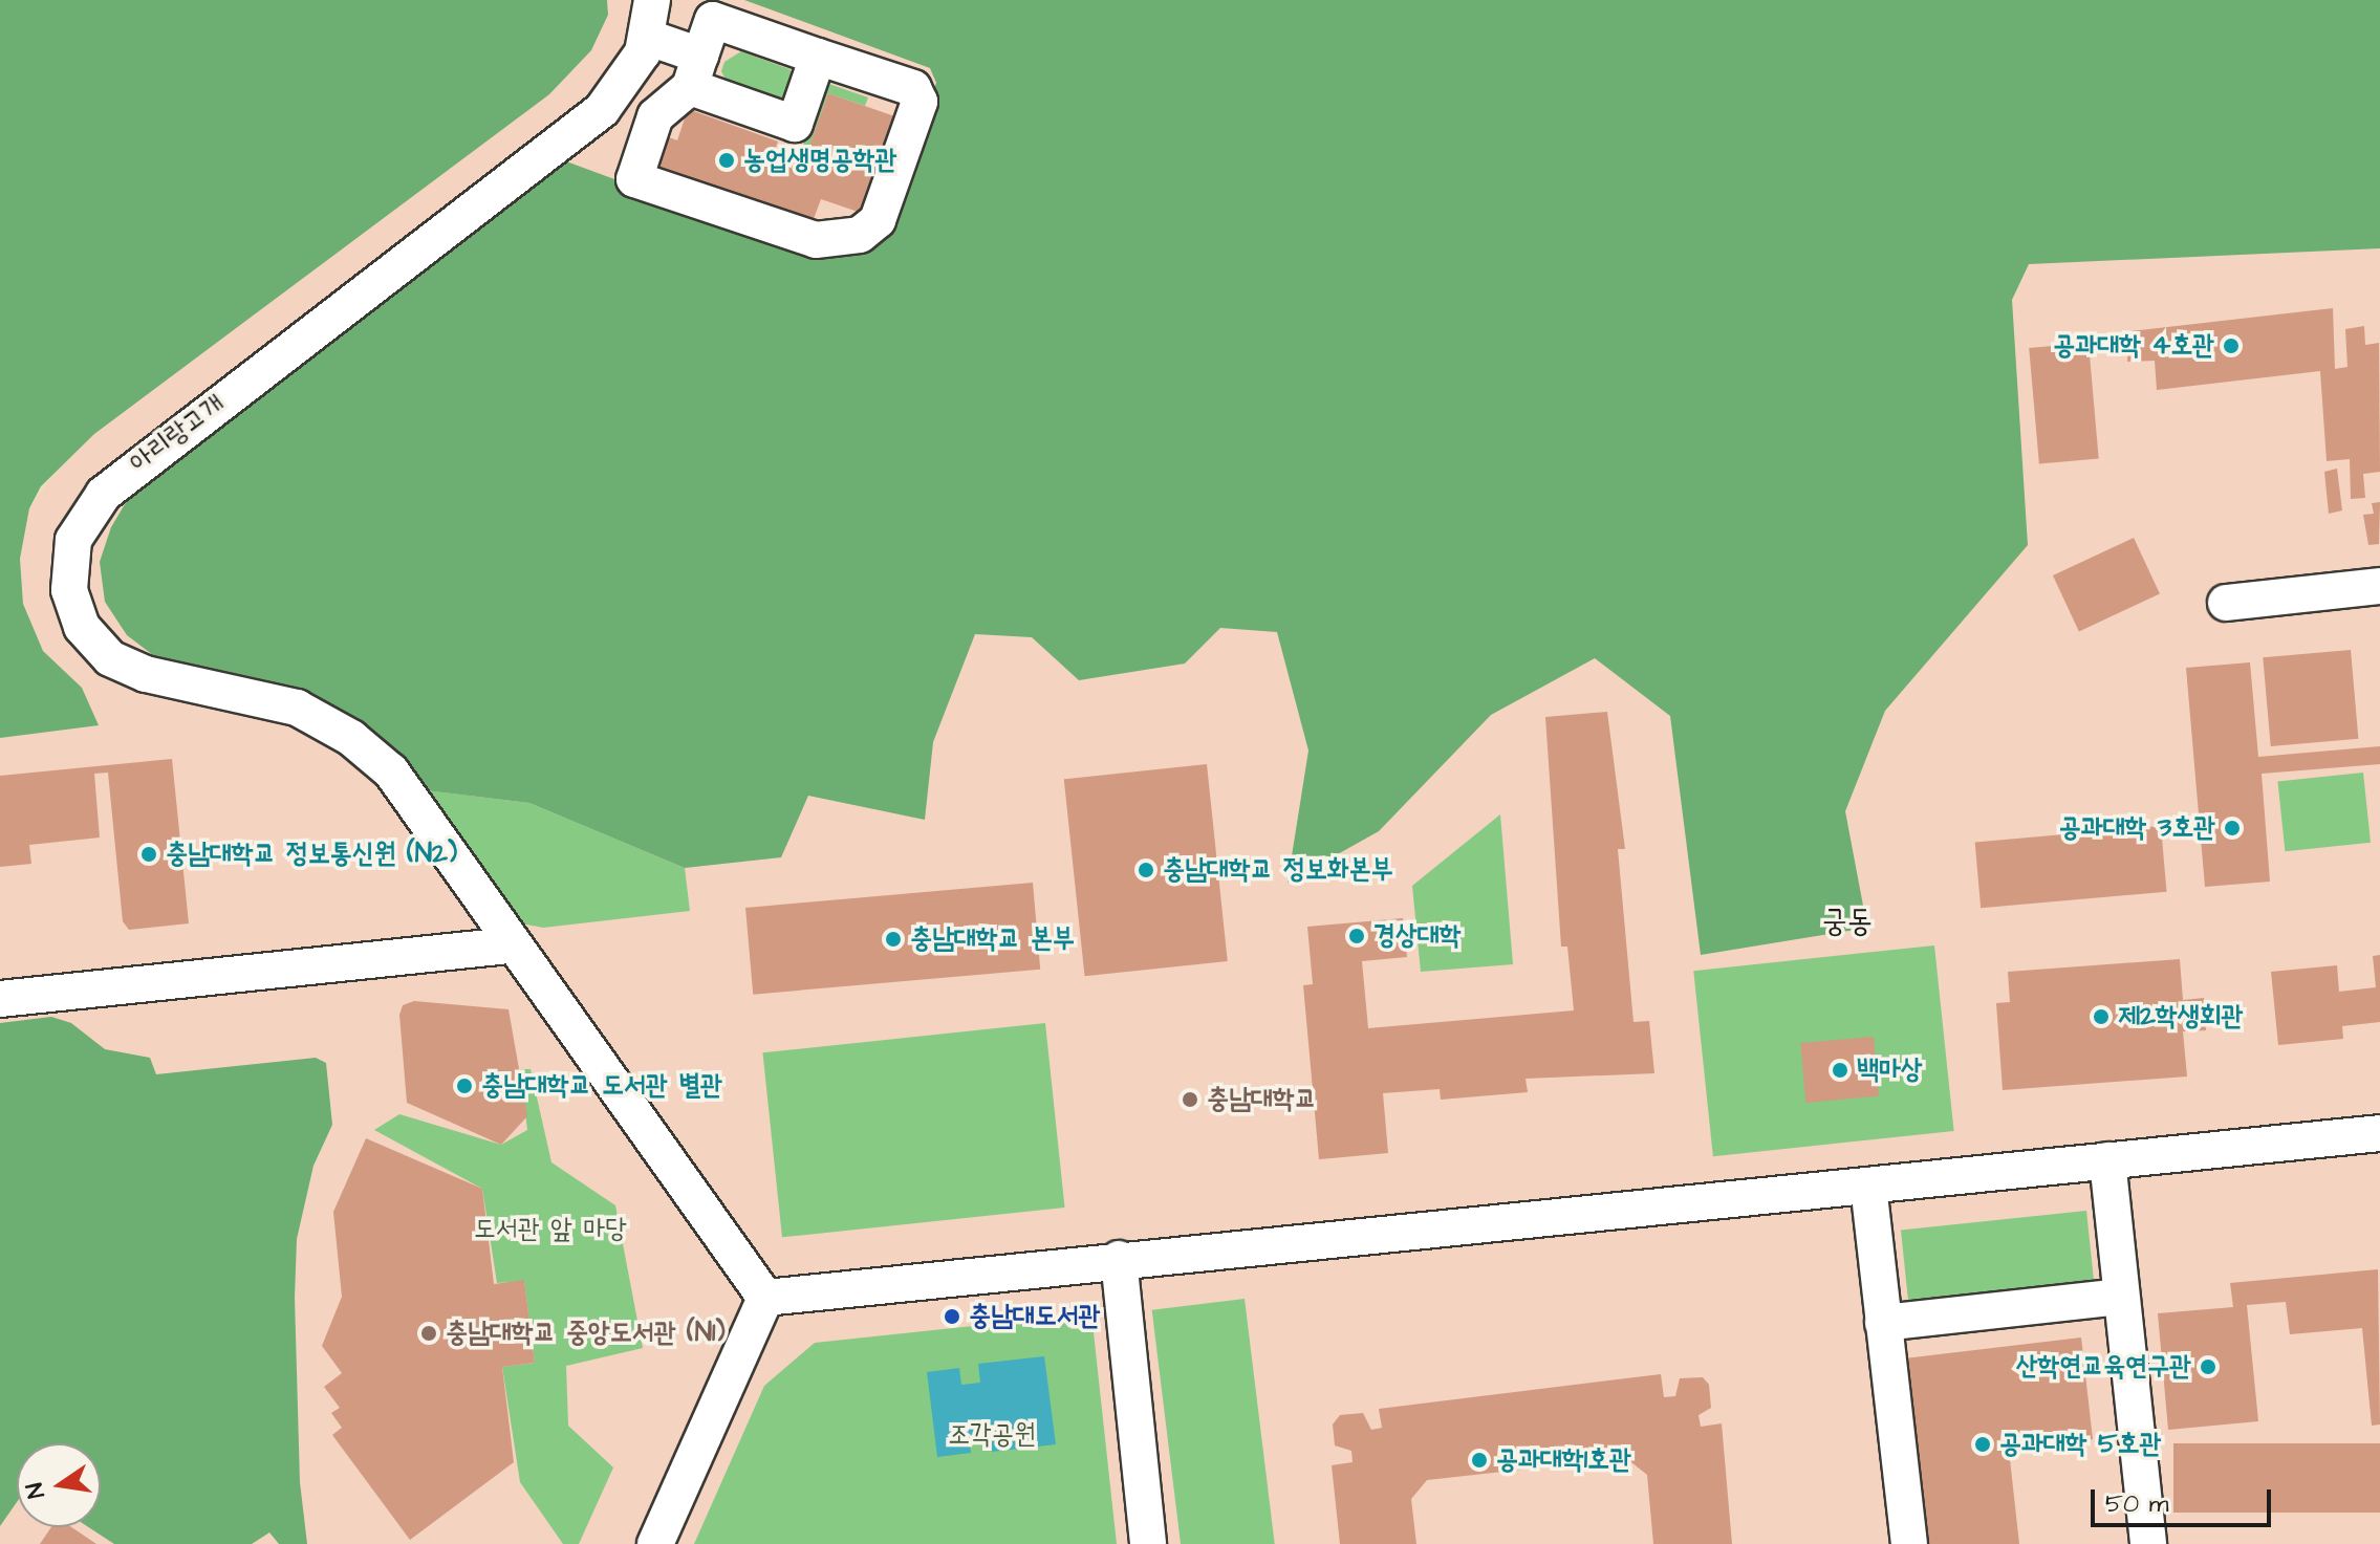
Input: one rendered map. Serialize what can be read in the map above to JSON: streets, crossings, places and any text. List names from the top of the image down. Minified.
{"streets":{"street":["아리랑고개"]},"districts":["궁동"],"parks":["도서관 앞 마당","조각공원"],"places":["농업생명공학관","공과대학 4호관","공과대학 3호관","충남대학교 정보통신원 (N2)","충남대학교 정보화본부","경상대학","충남대학교 본부","제2학생회관","백마상","충남대학교 도서관 별관","충남대학교","충남대도서관","충남대학교 중앙도서관 (N1)","산학연교육연구관","공과대학 5호관","공과대학1호관"],"scale_bar":"50 m","north":"left"}
